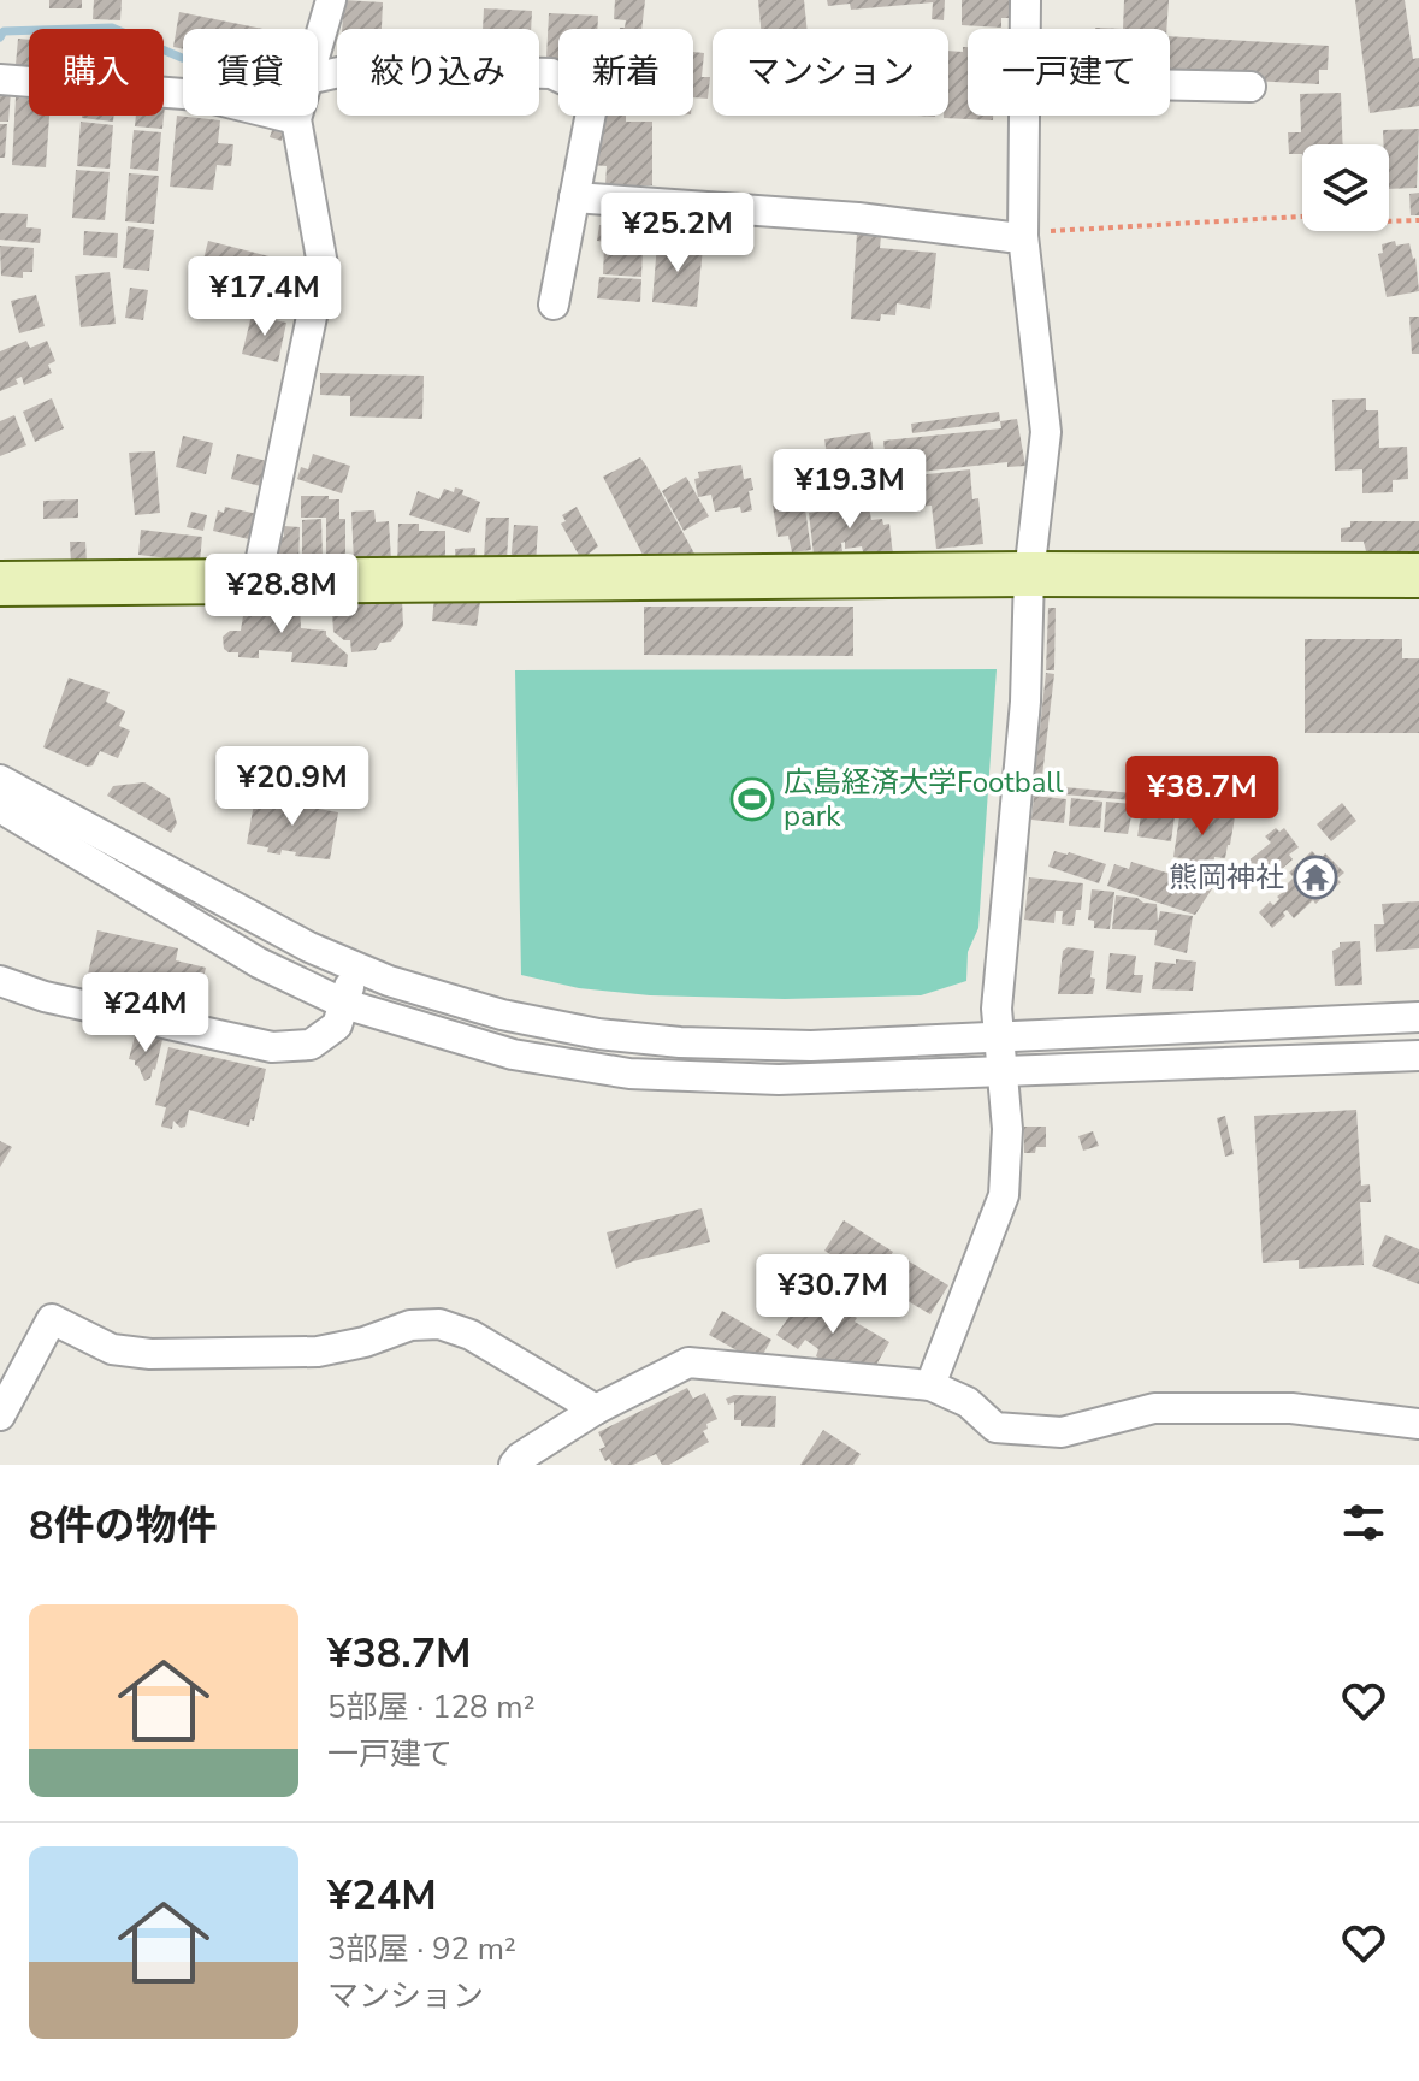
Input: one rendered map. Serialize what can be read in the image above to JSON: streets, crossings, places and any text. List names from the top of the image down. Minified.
{"places":{"sports":["広島経済大学Football park"],"temple":["熊岡神社"]},"page":{"chip":["購入","賃貸","絞り込み","新着","マンション","一戸建て"],"price":["¥25.2M","¥17.4M","¥19.3M","¥28.8M","¥20.9M","¥38.7M","¥24M","¥30.7M"],"heading":"8件の物件","list":[{"name":"¥38.7M","note":"5部屋 · 128 m² · 一戸建て"},{"name":"¥24M","note":"3部屋 · 92 m² · マンション"}]}}
